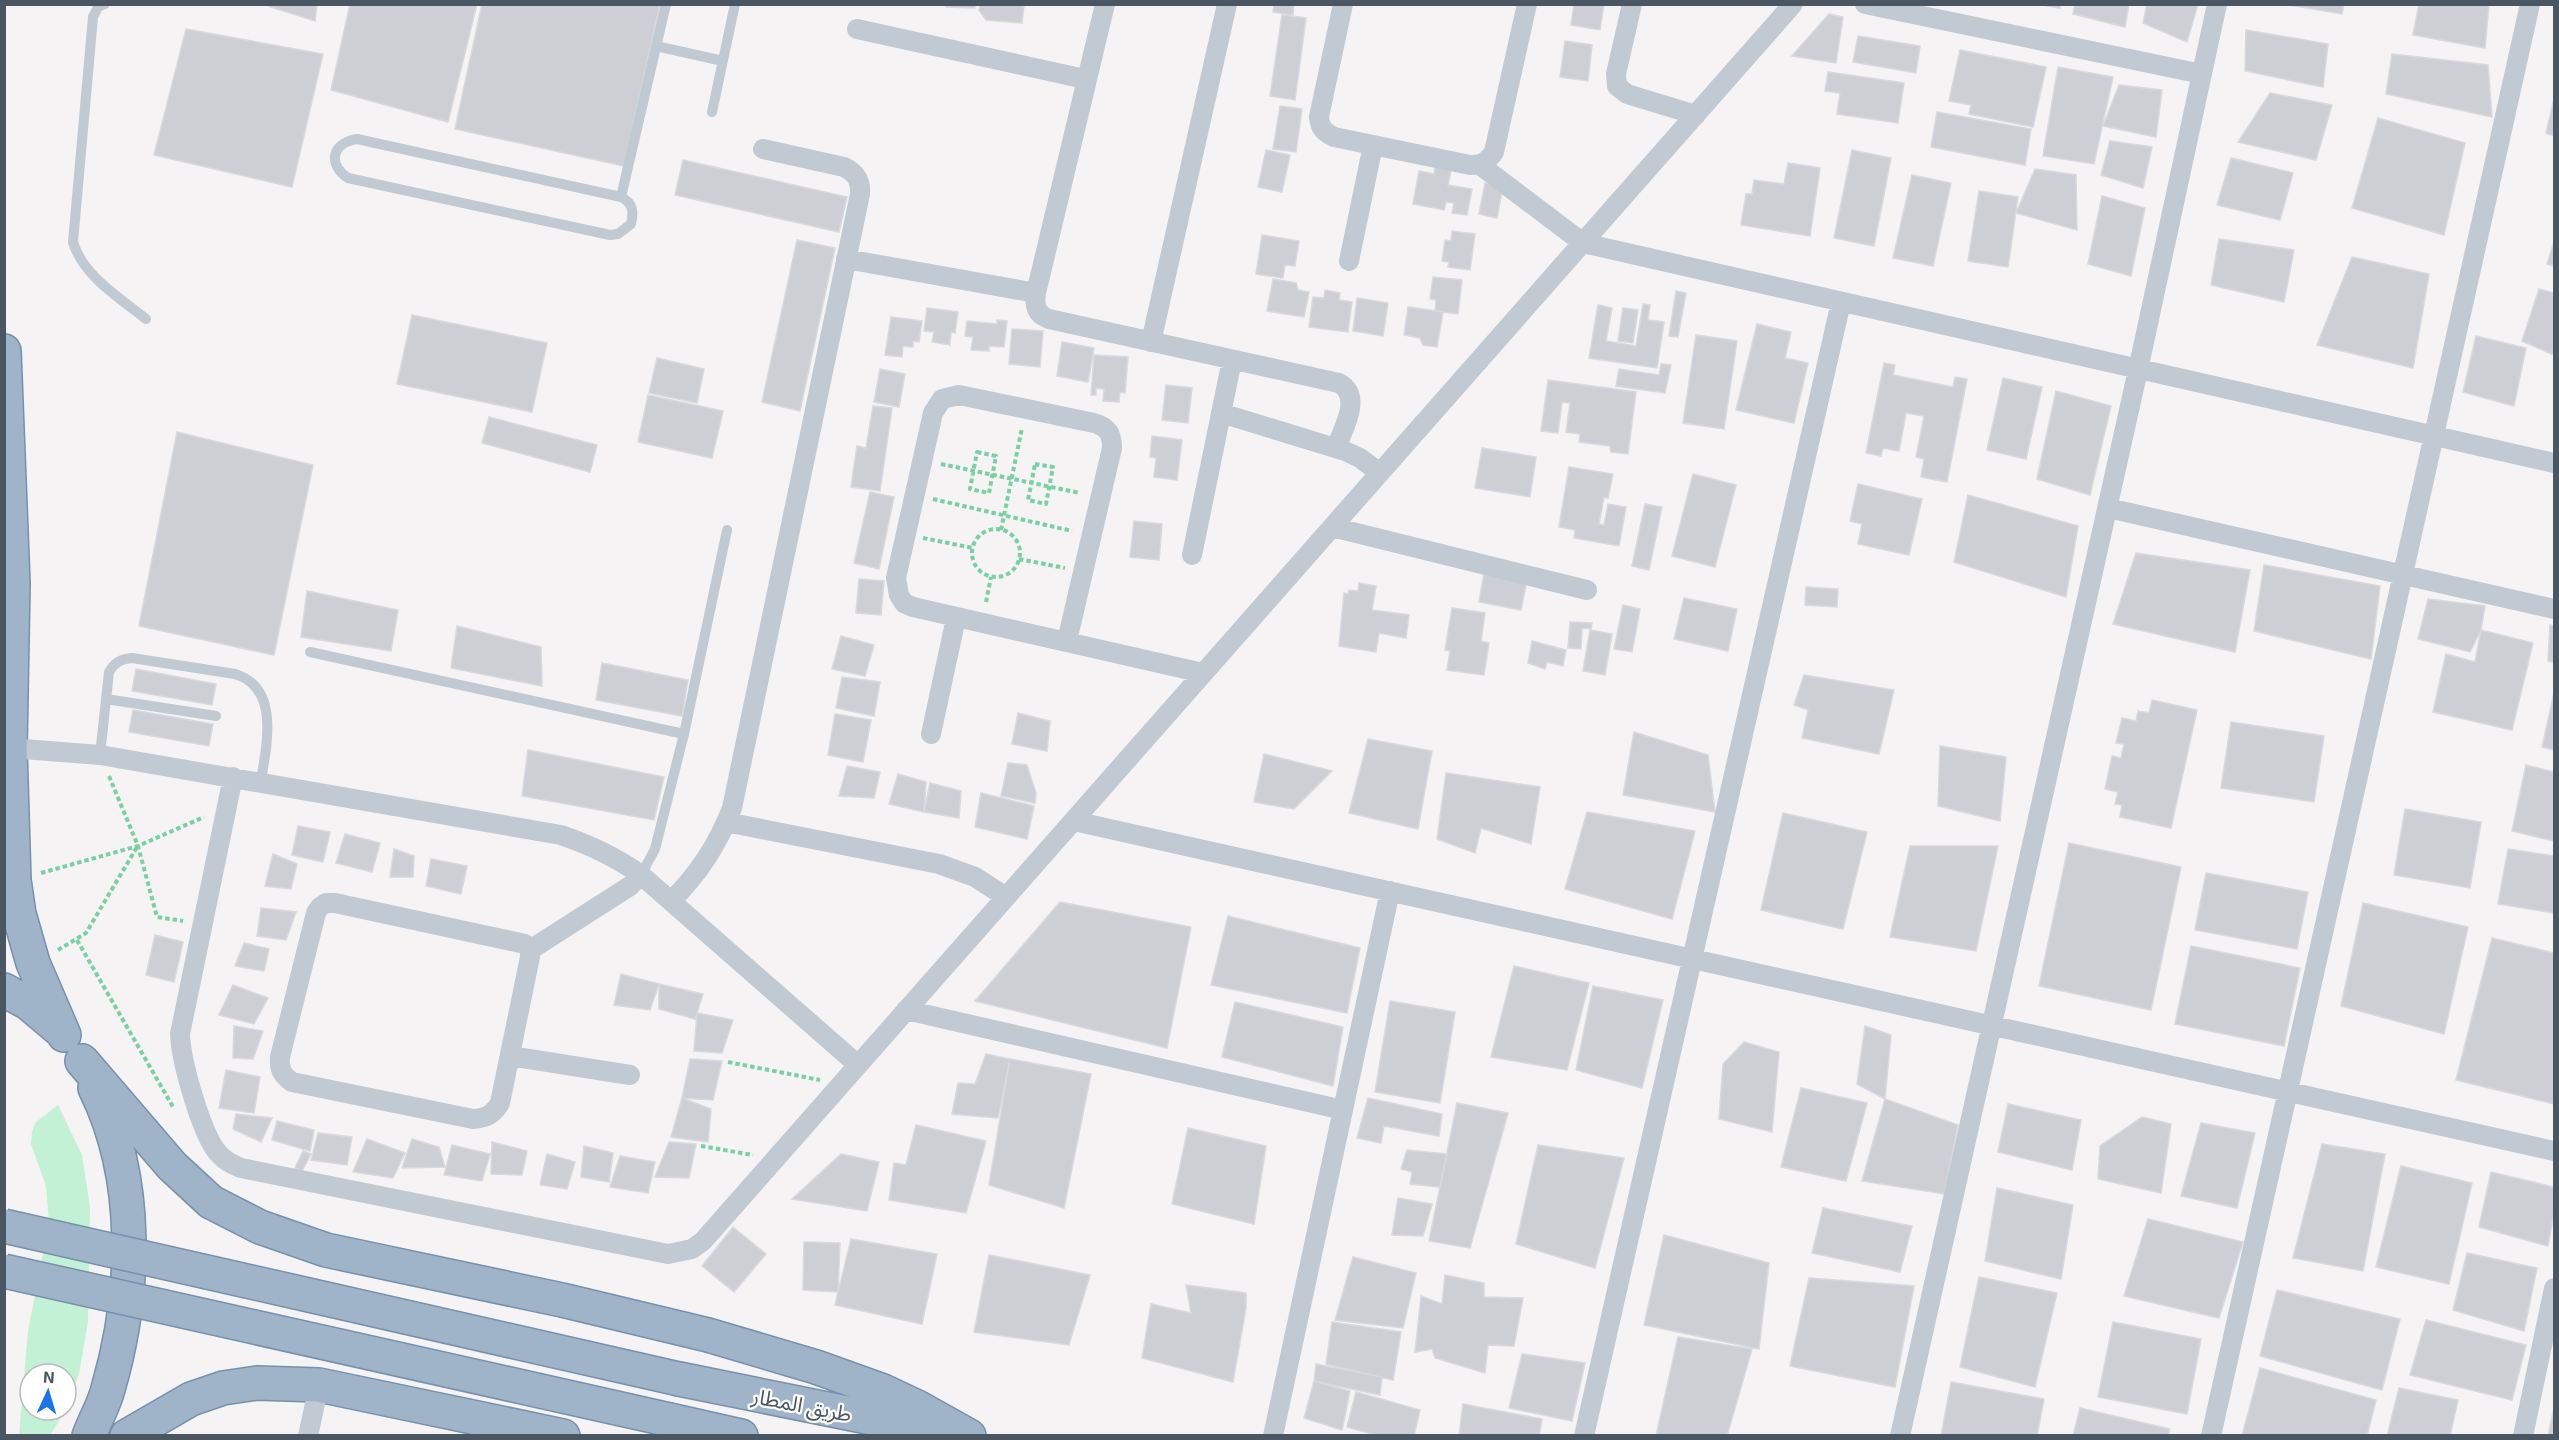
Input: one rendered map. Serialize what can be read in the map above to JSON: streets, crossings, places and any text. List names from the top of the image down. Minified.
{"streets":{"highway":["طريق المطار"]},"north":"top"}
